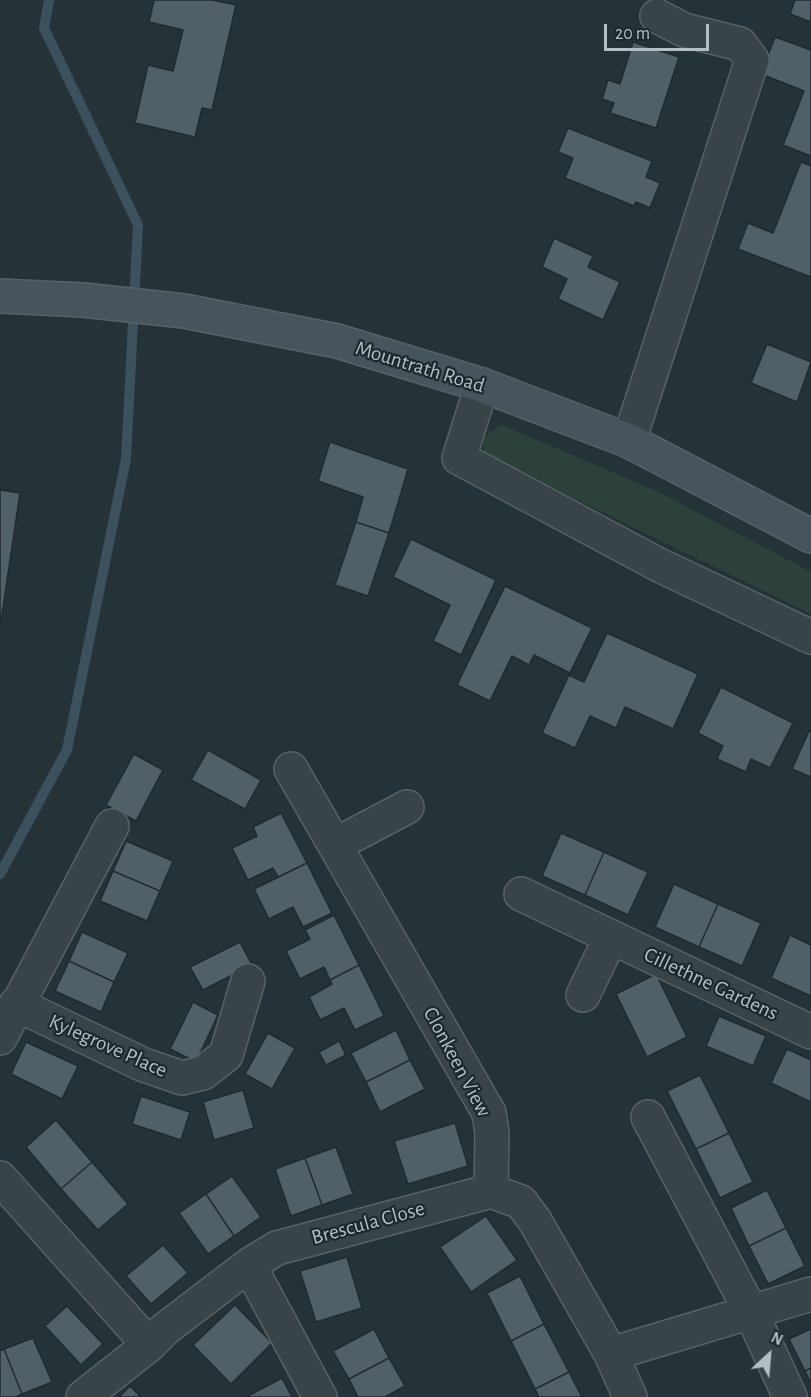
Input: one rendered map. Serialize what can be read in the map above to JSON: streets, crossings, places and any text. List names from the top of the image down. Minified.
{"streets":{"main road":["Mountrath Road"],"street":["Cillethne Gardens","Kylegrove Place","Clonkeen View","Brescula Close"]},"crossings":[["Clonkeen View","Brescula Close"]],"scale_bar":"20 m","north":"top right"}
